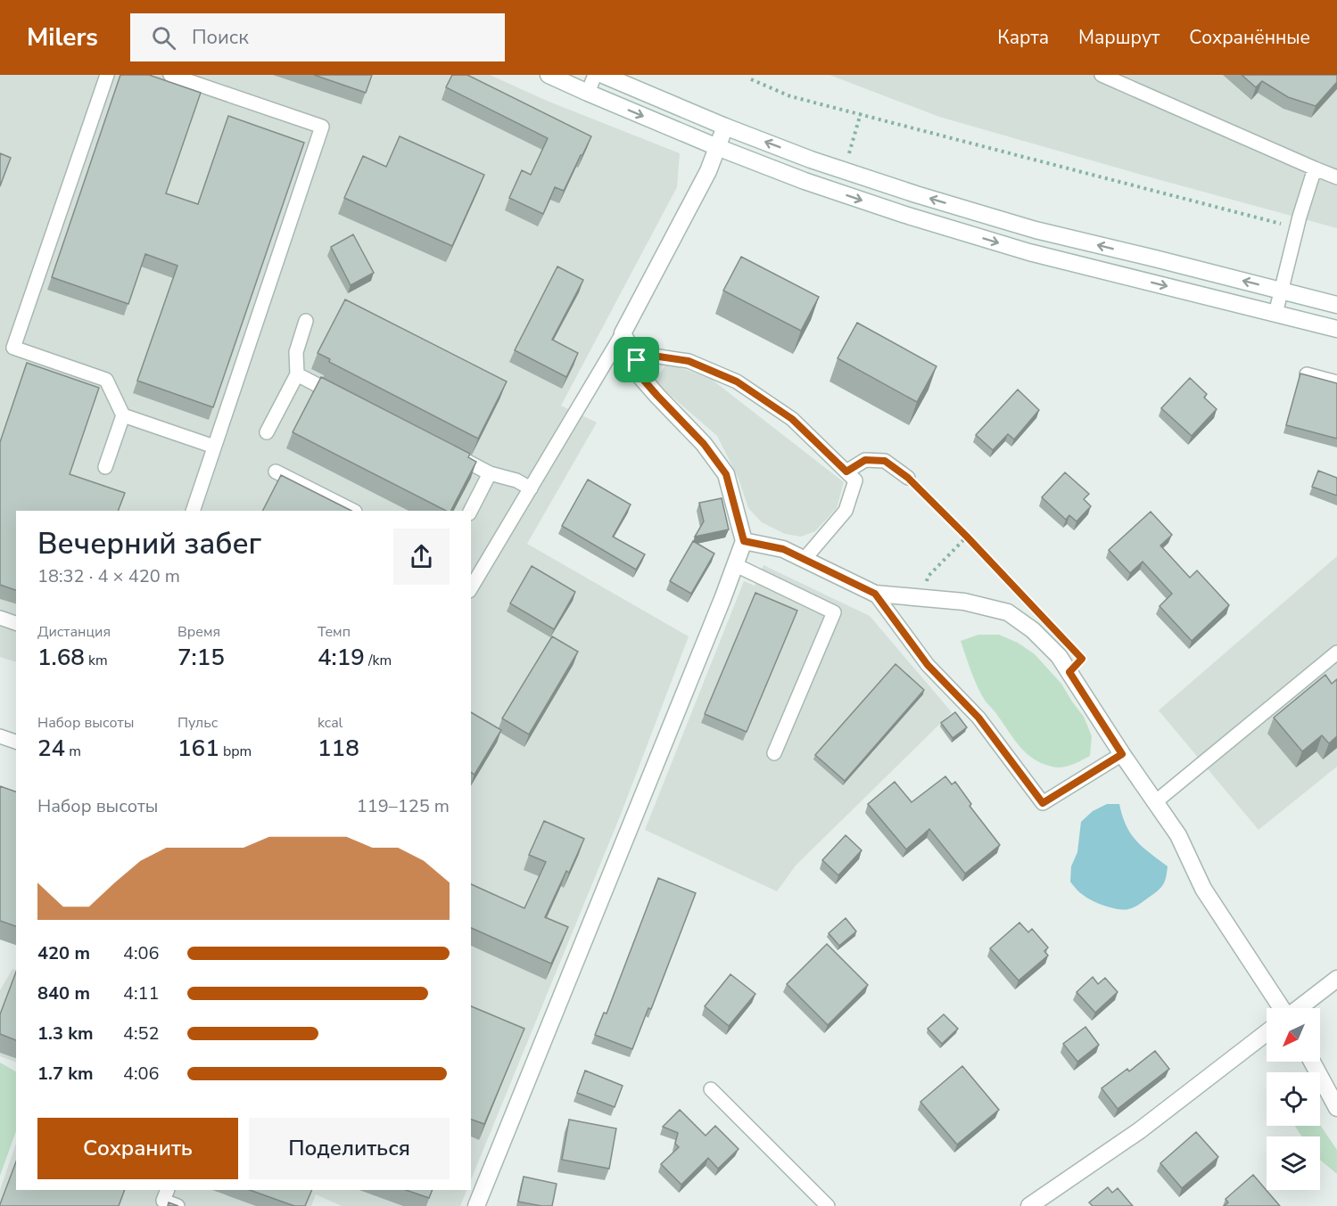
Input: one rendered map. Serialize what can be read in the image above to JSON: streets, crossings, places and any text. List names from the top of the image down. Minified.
{"north":"bottom left","page":{"header":"Milers","search":"Поиск","nav":["Карта","Маршрут","Сохранённые"],"heading":["Вечерний забег","18:32 · 4 × 420 m"],"stats":[["Дистанция","1.68 km"],["Время","7:15"],["Темп","4:19 /km"],["Набор высоты","24 m"],["Пульс","161 bpm"],["kcal","118"]],"chart":["Набор высоты","119–125 m"],"list":[{"name":"420 m","note":"4:06"},{"name":"840 m","note":"4:11"},{"name":"1.3 km","note":"4:52"},{"name":"1.7 km","note":"4:06"}],"buttons":["Сохранить","Поделиться"]}}
